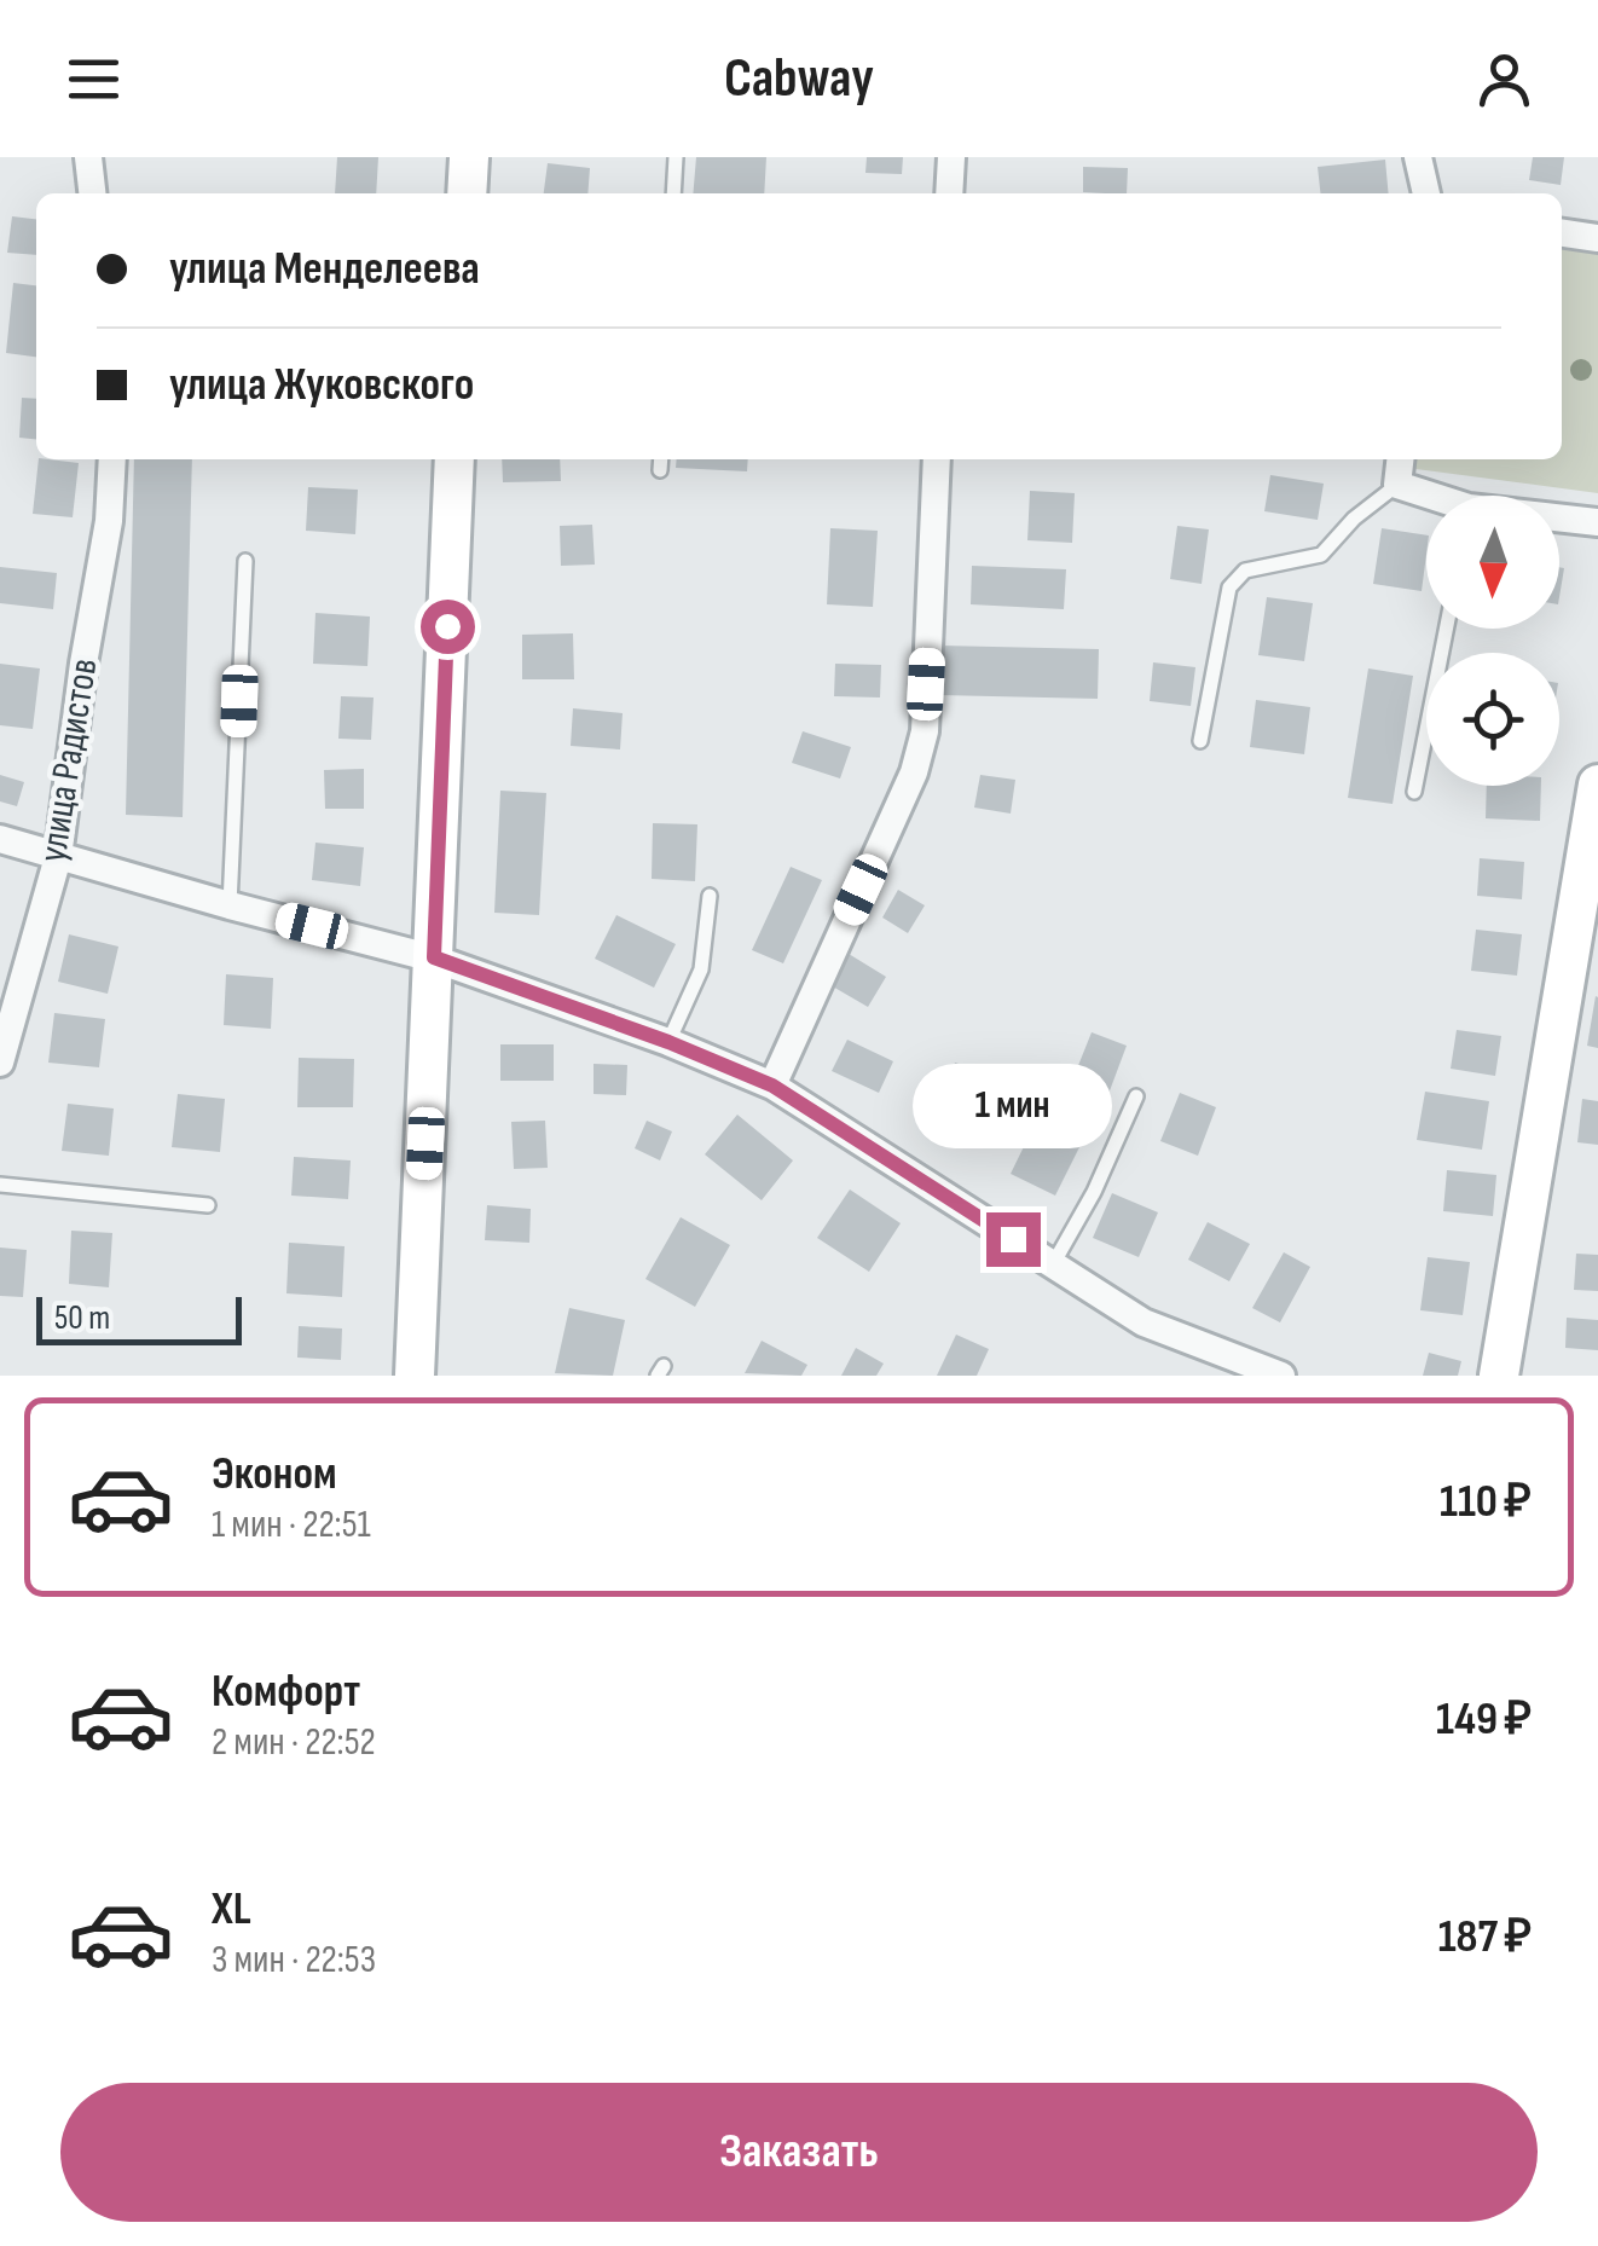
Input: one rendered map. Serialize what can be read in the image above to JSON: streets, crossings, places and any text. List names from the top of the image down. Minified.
{"streets":{"street":["улица Радистов"]},"scale_bar":"50 m","north":"bottom","page":{"header":"Cabway","banner":["улица Менделеева","улица Жуковского"],"bubble":"1 мин","scale":"50 m","list":[{"name":"Эконом","note":"1 мин · 22:51","value":"110 ₽"},{"name":"Комфорт","note":"2 мин · 22:52","value":"149 ₽"},{"name":"XL","note":"3 мин · 22:53","value":"187 ₽"}],"buttons":"Заказать"}}
